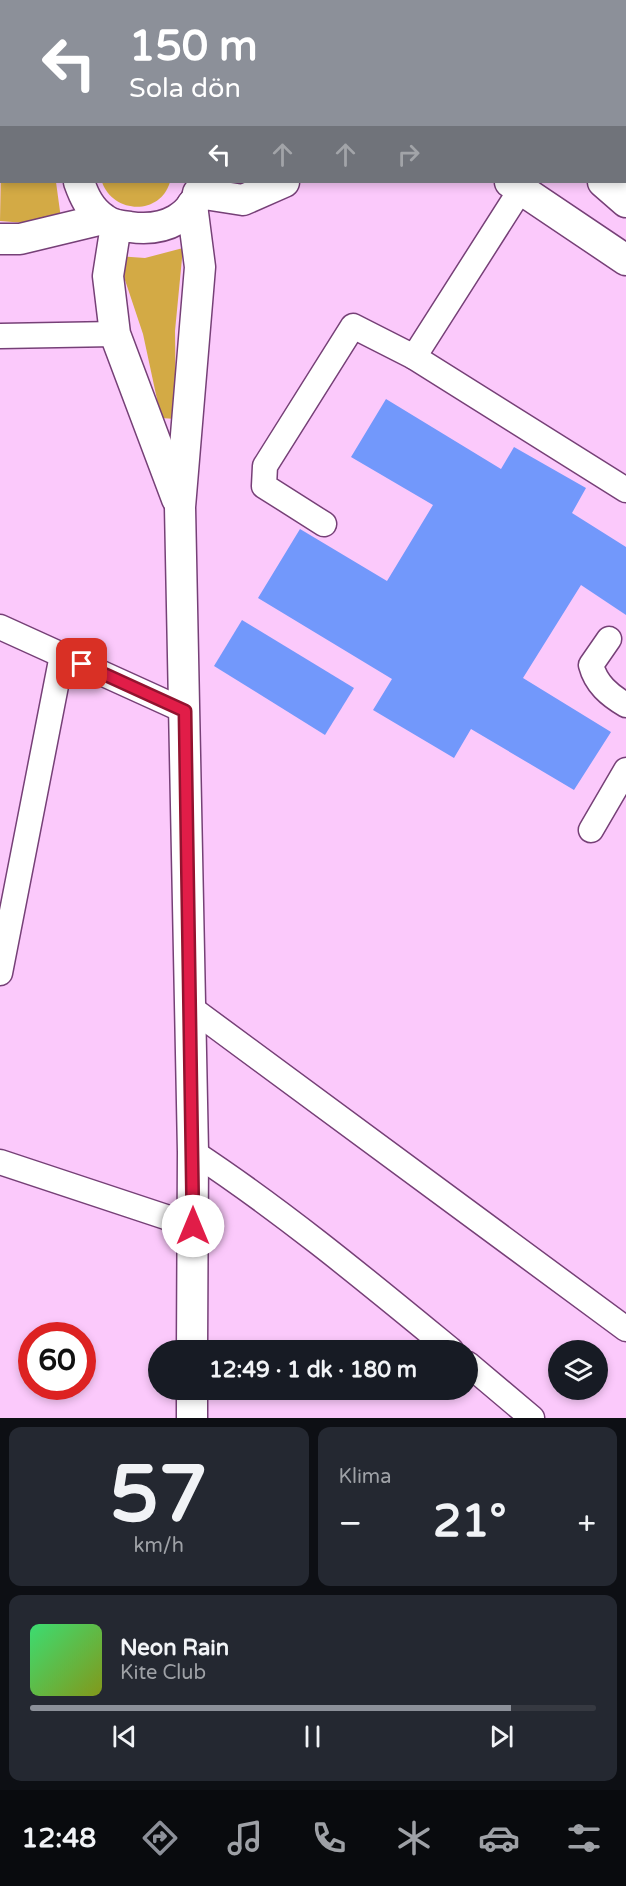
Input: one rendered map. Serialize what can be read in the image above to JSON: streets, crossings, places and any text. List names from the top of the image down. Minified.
{"page":{"turn":["150 m","Sola dön"],"limit":"60","trip":"12:49 · 1 dk · 180 m","tile":[["57","km/h"],"Klima"],"heat":["−","21°","+"],"song":["Neon Rain","Kite Club"],"tabs":"12:48"}}
